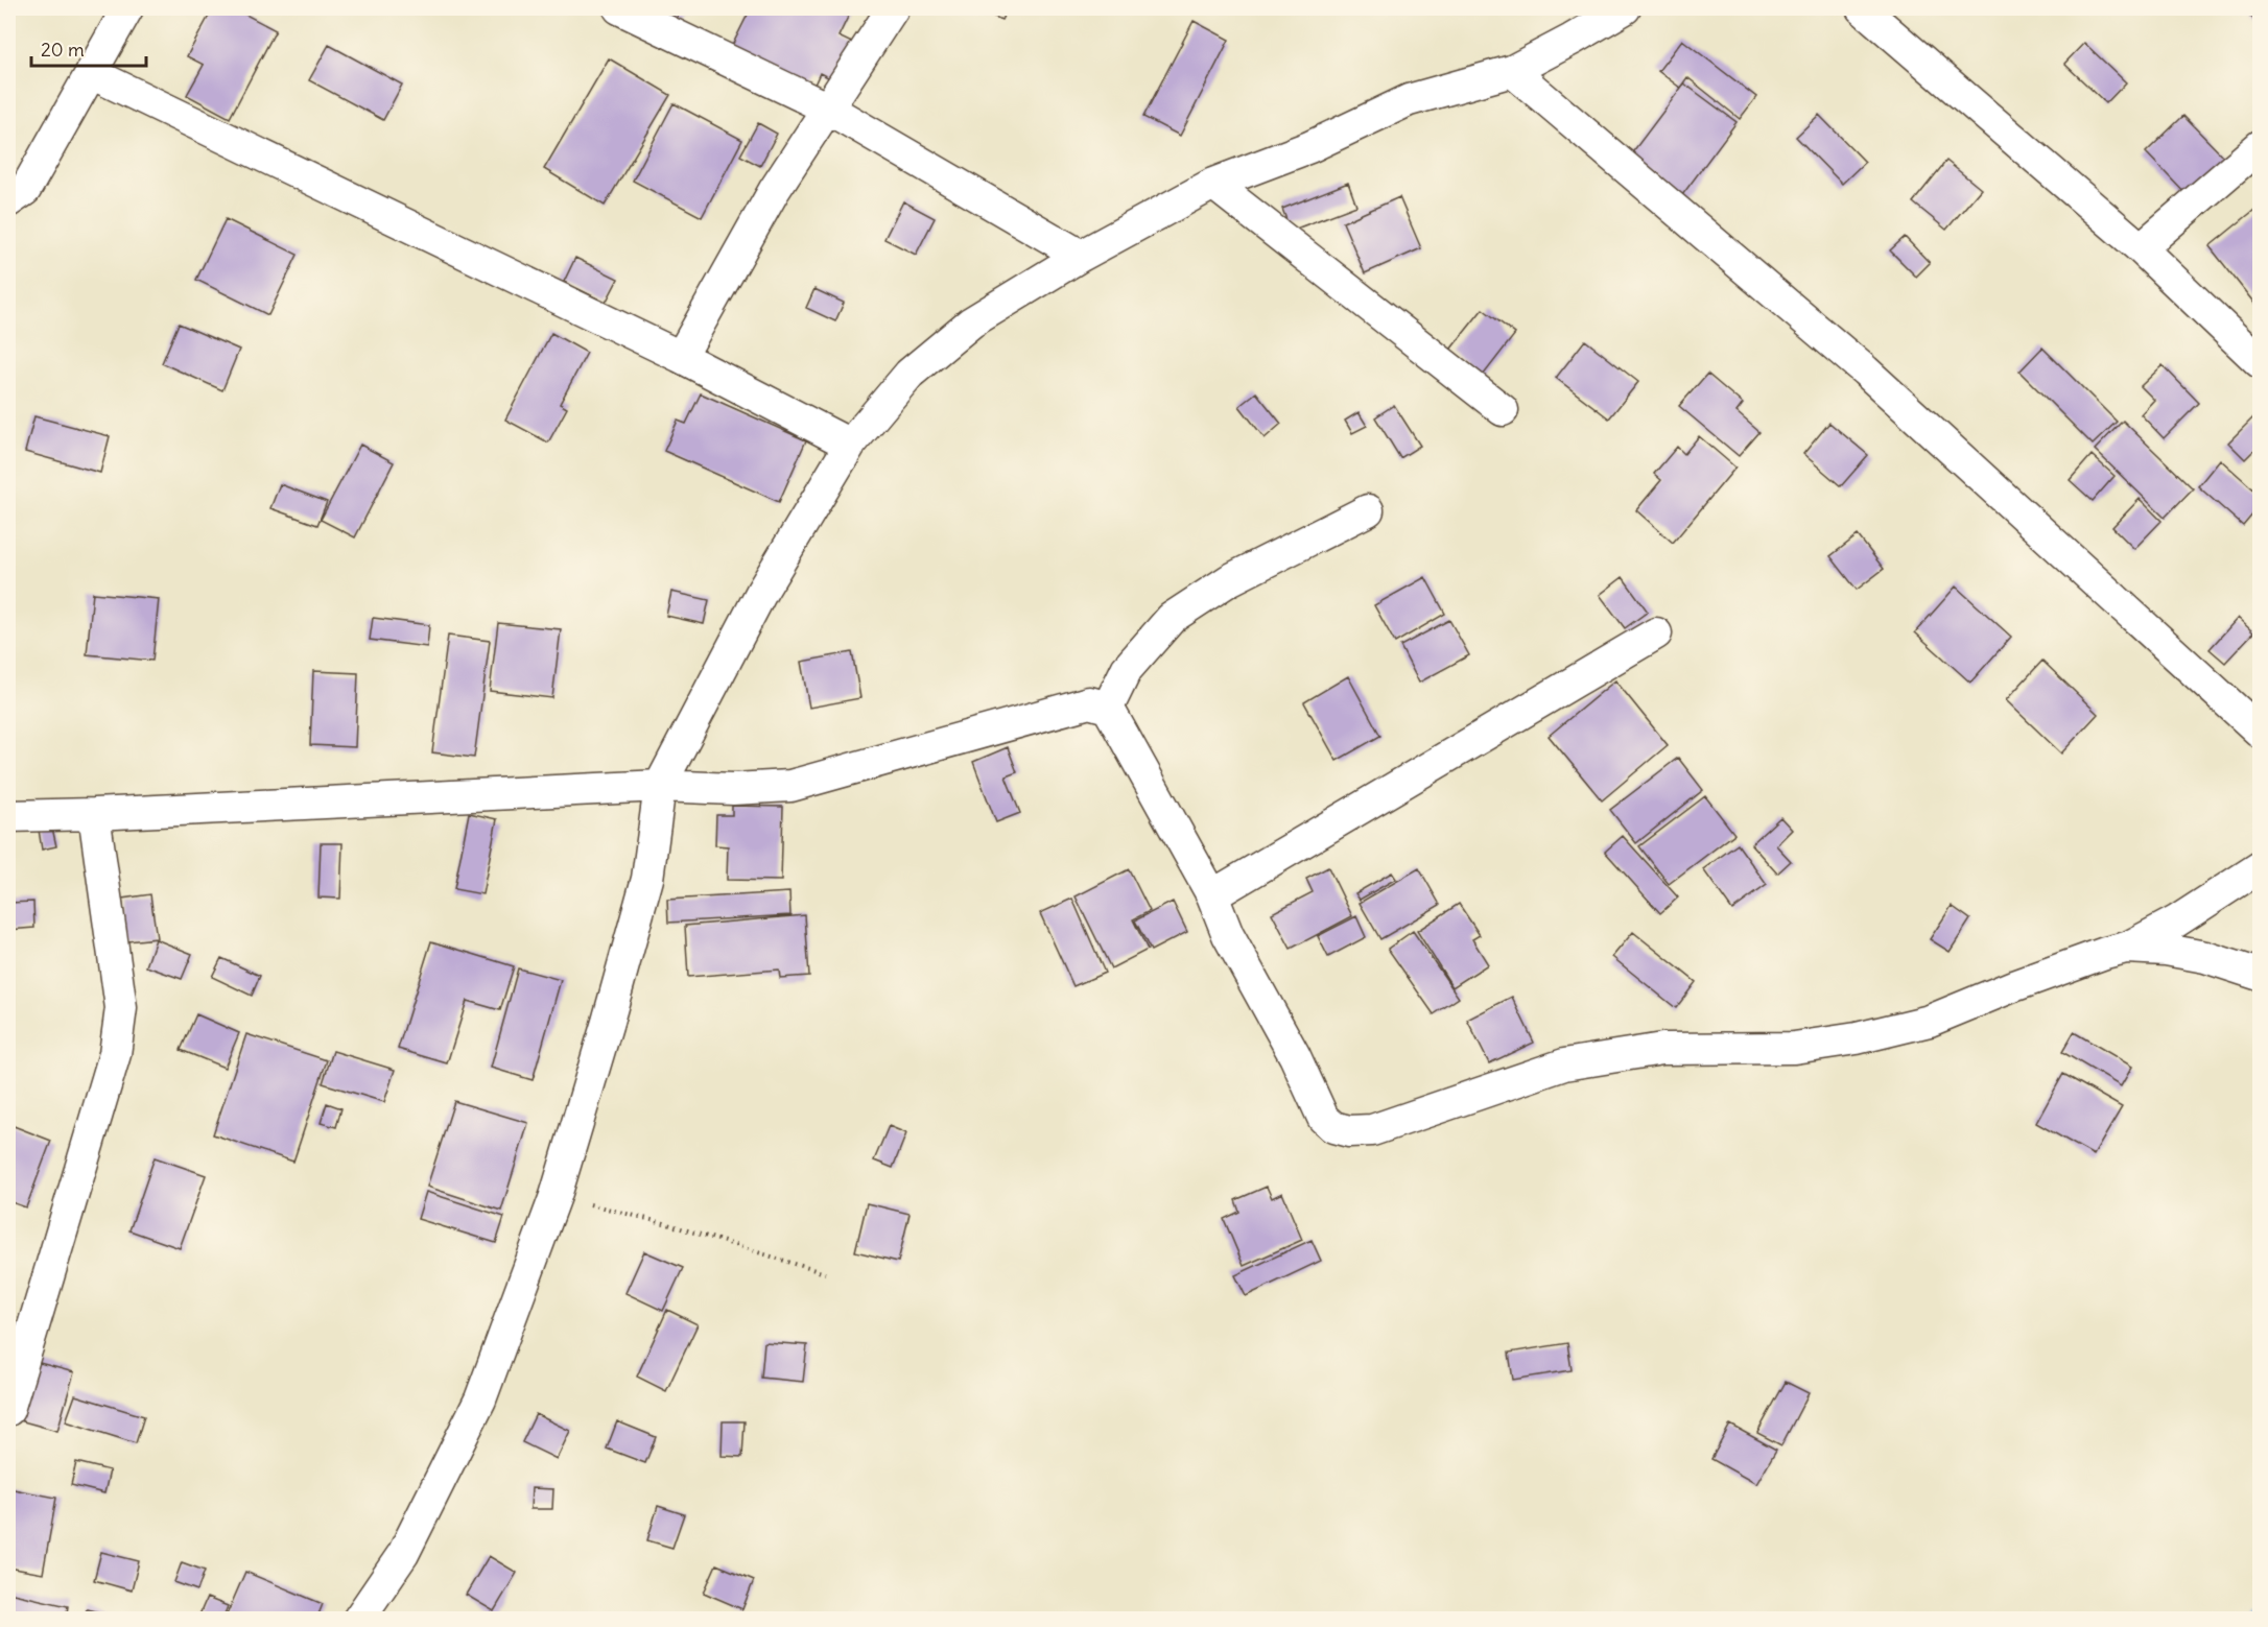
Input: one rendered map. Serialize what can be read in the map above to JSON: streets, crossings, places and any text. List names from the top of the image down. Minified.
{"scale_bar":"20 m"}
